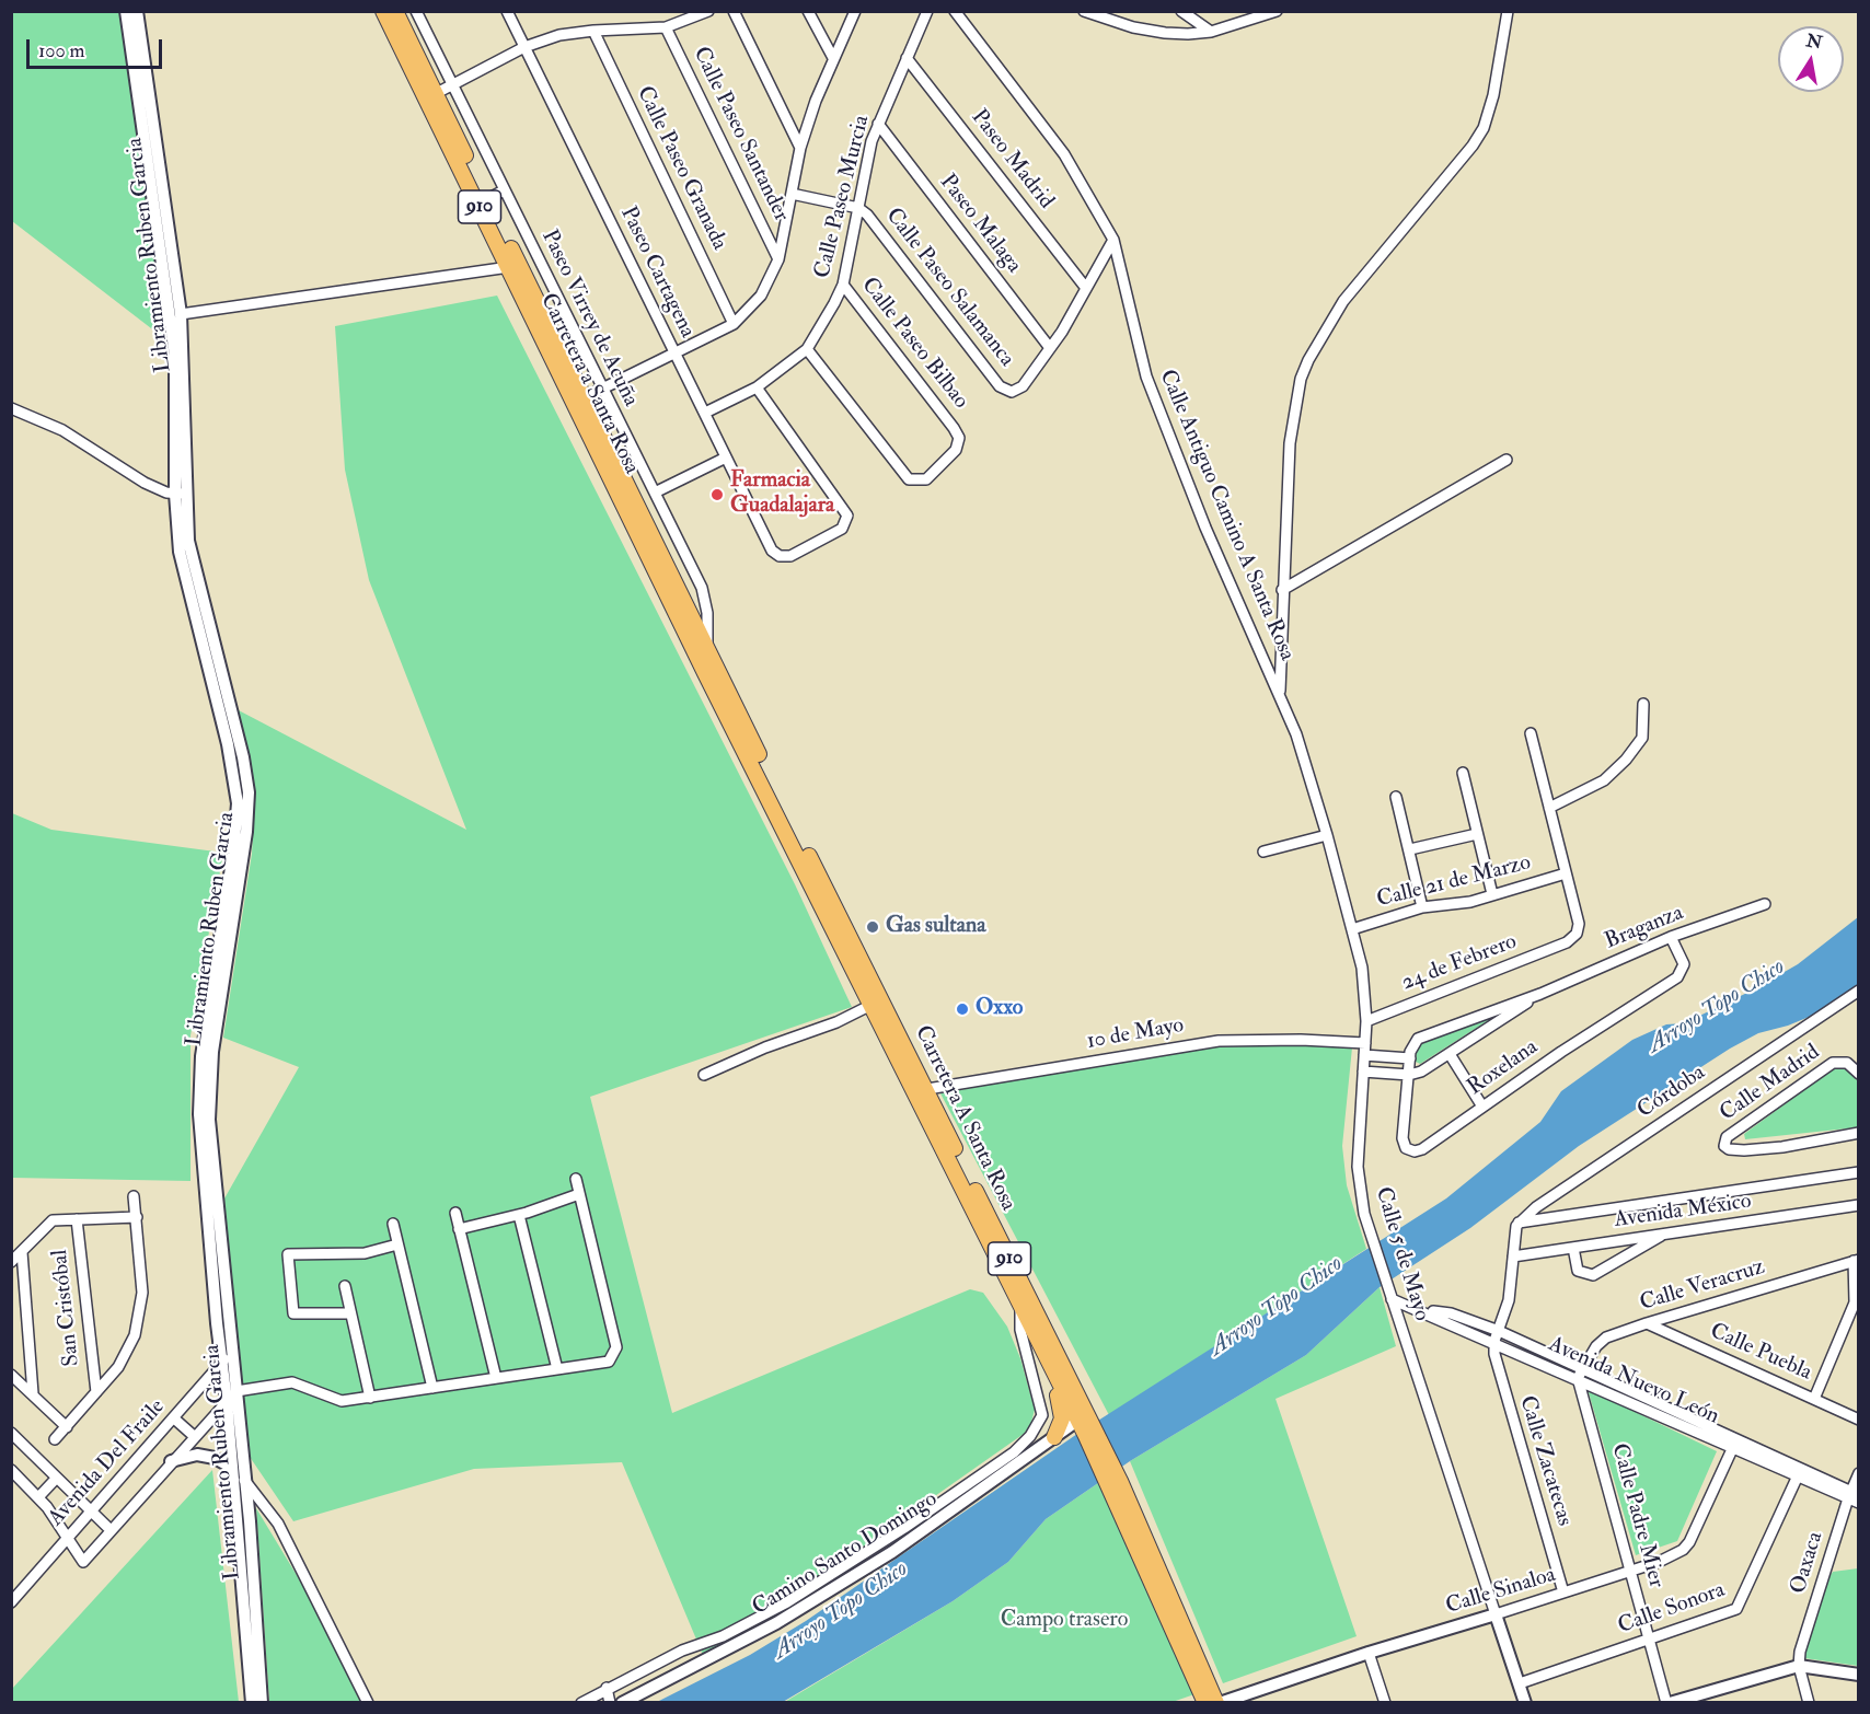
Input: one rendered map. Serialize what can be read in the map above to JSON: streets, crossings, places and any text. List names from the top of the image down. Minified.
{"streets":{"main road":["910","Carretera a Santa Rosa","Carretera A Santa Rosa"],"street":["Calle Paseo Santander","Paseo Madrid","Calle Paseo Granada","Calle Paseo Murcia","Paseo Malaga","Libramiento Ruben Garcia","Paseo Cartagena","Calle Paseo Salamanca","Paseo Virrey de Acuña","Calle Paseo Bilbao","Calle Antiguo Camino A Santa Rosa","Calle 21 de Marzo","Braganza","24 de Febrero","10 de Mayo","Roxelana","Calle Madrid","Córdoba","Avenida México","Calle 5 de Mayo","Calle Veracruz","San Cristóbal","Calle Puebla","Avenida Nuevo León","Calle Zacatecas","Avenida Del Fraile","Calle Padre Mier","Camino Santo Domingo","Oaxaca","Calle Sinaloa","Calle Sonora"]},"crossings":[["Paseo Madrid","Calle Paseo Murcia"],["Calle Paseo Murcia","Paseo Malaga"],["Calle Paseo Murcia","Paseo Cartagena"],["Calle Paseo Murcia","Calle Paseo Salamanca"],["Calle Paseo Murcia","Calle Paseo Bilbao"],["Paseo Malaga","Calle Paseo Salamanca"],["Libramiento Ruben Garcia","Avenida Del Fraile"],["Paseo Virrey de Acuña","Carretera a Santa Rosa"],["Carretera a Santa Rosa","Carretera A Santa Rosa"],["Calle Antiguo Camino A Santa Rosa","Calle 5 de Mayo"],["Calle 21 de Marzo","24 de Febrero"],["Calle 21 de Marzo","Calle 5 de Mayo"],["Braganza","Roxelana"],["24 de Febrero","Calle 5 de Mayo"],["10 de Mayo","Roxelana"],["10 de Mayo","Carretera A Santa Rosa"],["10 de Mayo","Calle 5 de Mayo"],["Córdoba","Avenida México"],["Carretera A Santa Rosa","Camino Santo Domingo"],["Carretera A Santa Rosa","Calle Sinaloa"],["Calle 5 de Mayo","Avenida Nuevo León"],["Calle 5 de Mayo","Calle Sinaloa"],["Calle 5 de Mayo","Calle Sonora"],["Calle Veracruz","Calle Puebla"],["Calle Veracruz","Avenida Nuevo León"],["Calle Veracruz","Calle Padre Mier"],["Avenida Nuevo León","Calle Zacatecas"],["Avenida Nuevo León","Calle Padre Mier"],["Avenida Nuevo León","Oaxaca"],["Avenida Nuevo León","Calle Sinaloa"],["Avenida Nuevo León","Calle Sonora"],["Calle Zacatecas","Calle Sinaloa"],["Calle Padre Mier","Calle Sinaloa"],["Calle Padre Mier","Calle Sonora"]],"water":["Arroyo Topo Chico"],"parks":["Campo trasero"],"places":["Farmacia Guadalajara","Gas sultana","Oxxo"],"scale_bar":"100 m","north":"top"}
